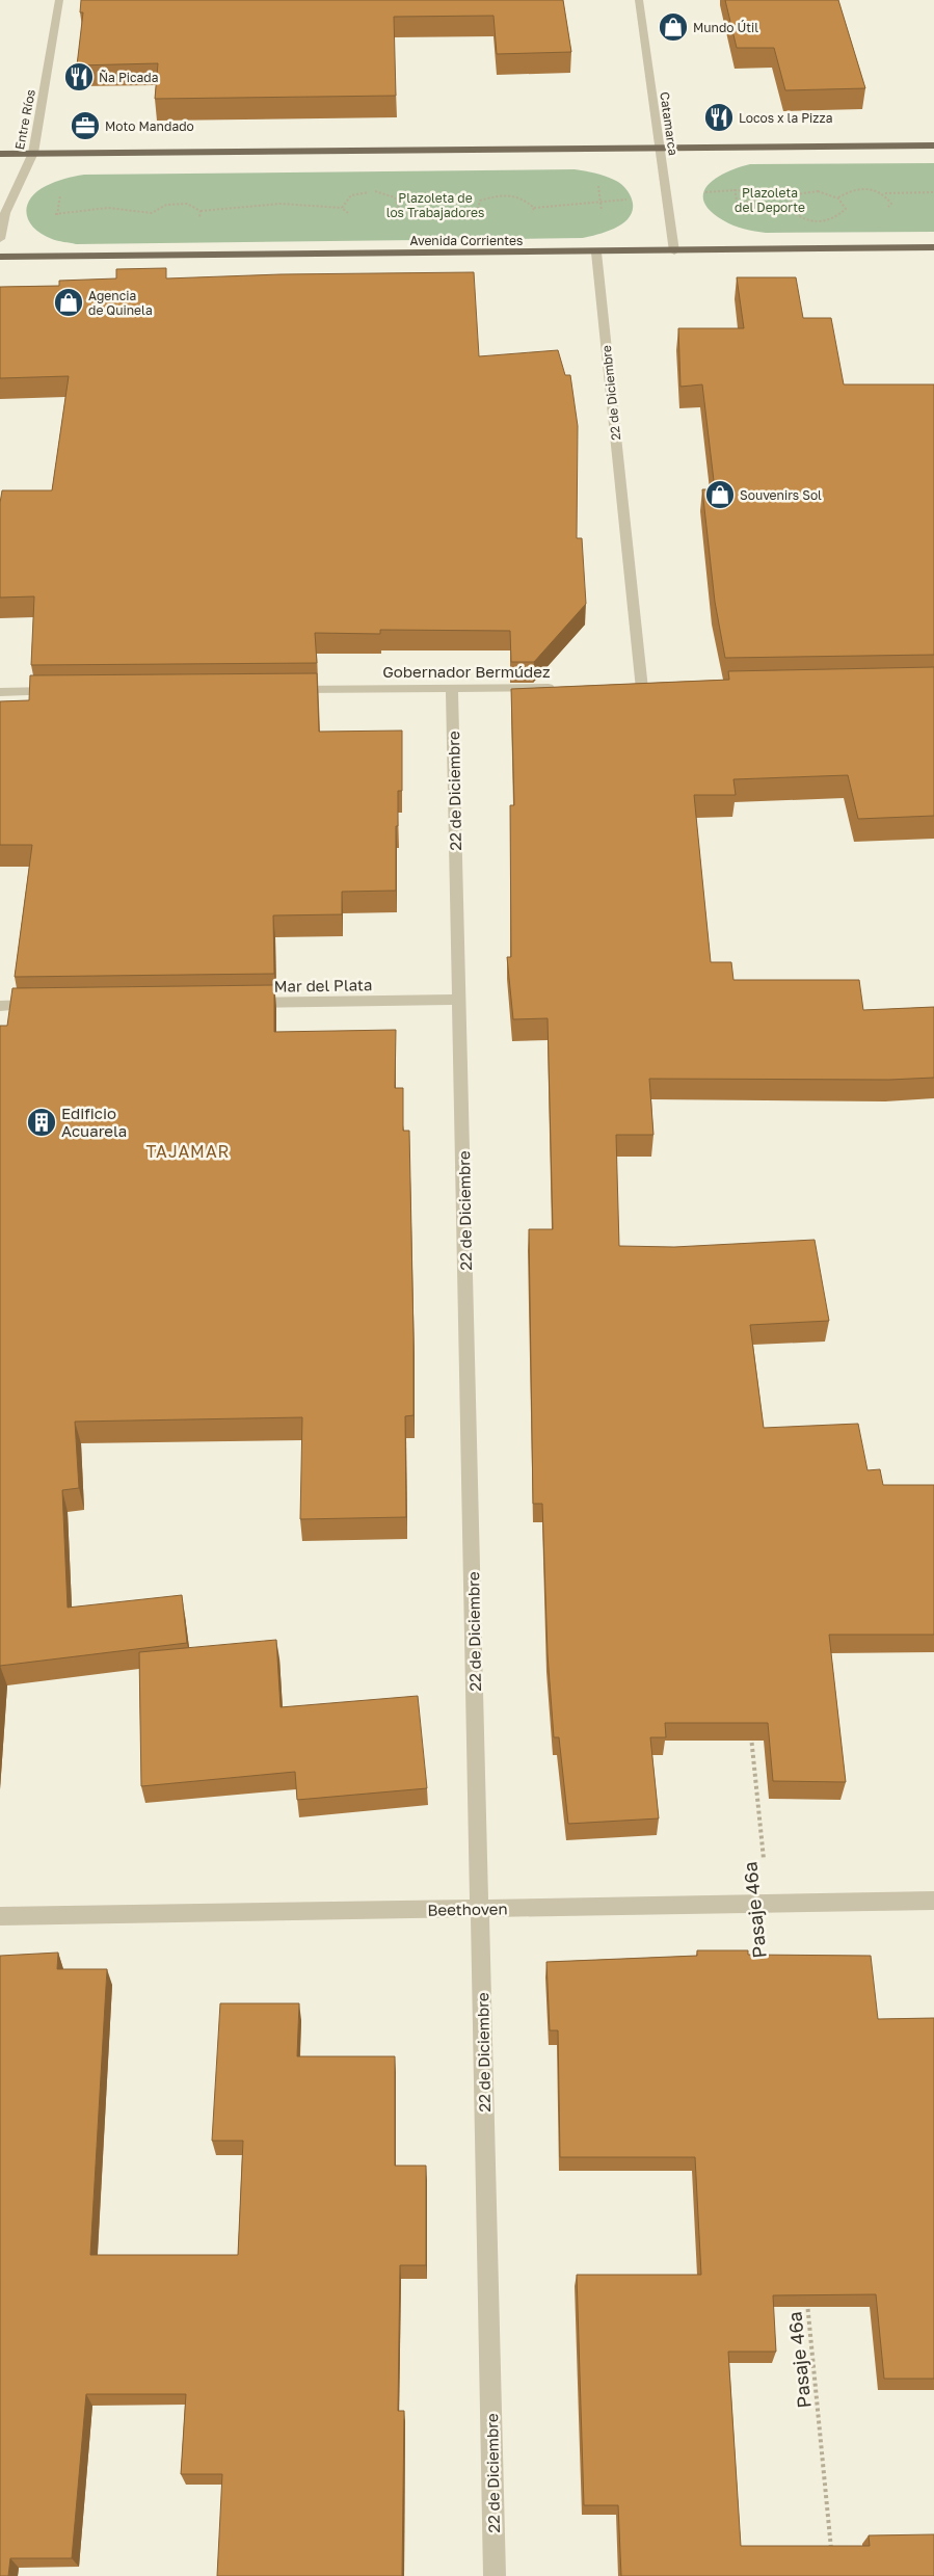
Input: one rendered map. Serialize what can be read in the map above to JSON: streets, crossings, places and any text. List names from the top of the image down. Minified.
{"streets":{"main road":["Avenida Corrientes"],"street":["Entre Ríos","Catamarca","22 de Diciembre","Gobernador Bermúdez","Mar del Plata","Beethoven"],"path":["Pasaje 46a"]},"crossings":[["Catamarca","Avenida Corrientes"],["Avenida Corrientes","22 de Diciembre"],["22 de Diciembre","Gobernador Bermúdez"],["22 de Diciembre","Mar del Plata"],["22 de Diciembre","Beethoven"],["Beethoven","Pasaje 46a"]],"districts":["TAJAMAR"],"parks":["Plazoleta del Deporte","Plazoleta de los Trabajadores"],"places":{"shop":["Mundo Útil","Agencia de Quinela","Souvenirs Sol"],"restaurant":["Ña Picada","Locos x la Pizza"],"office":["Moto Mandado"],"building":["Edificio Acuarela"]}}
